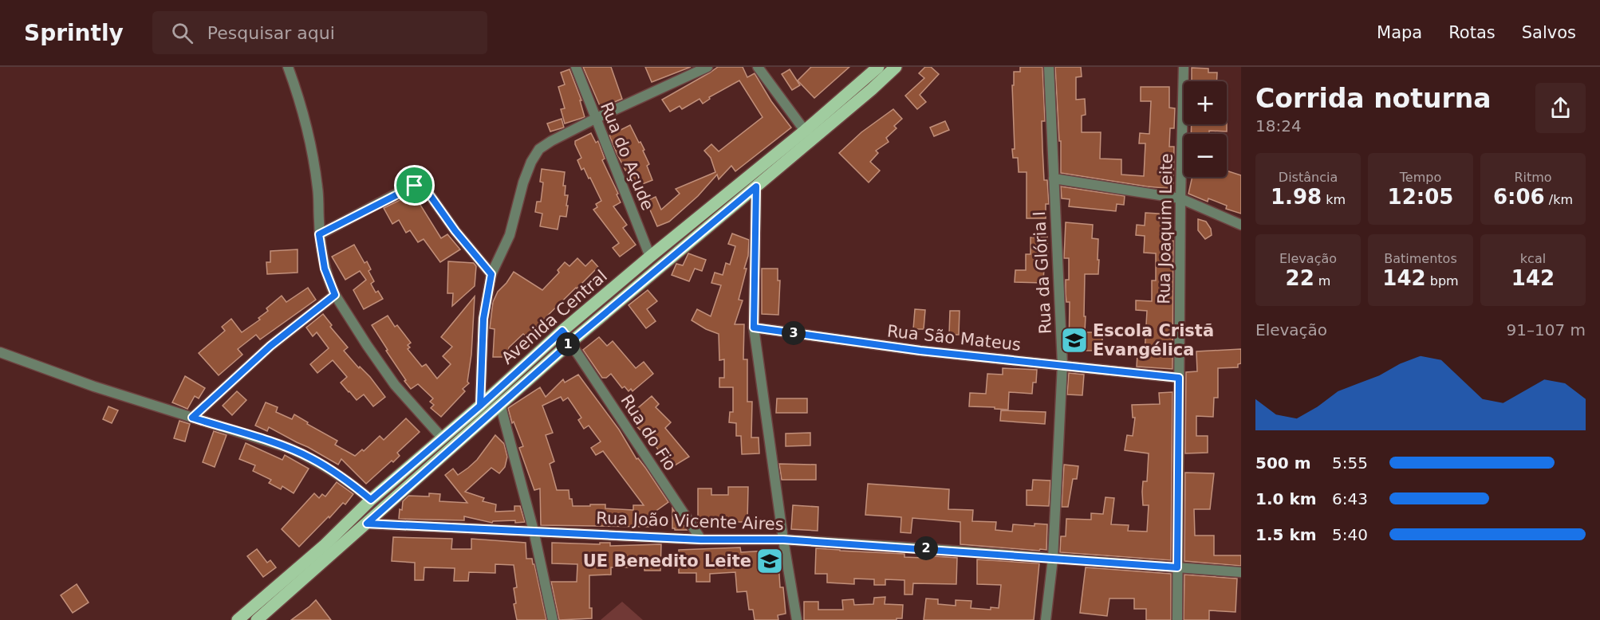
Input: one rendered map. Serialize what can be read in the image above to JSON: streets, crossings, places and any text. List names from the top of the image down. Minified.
{"streets":{"main road":["Avenida Central"],"street":["Rua do Açude","Rua Joaquim Leite","Rua da Glória I","Rua São Mateus","Rua do Fio","Rua João Vicente Aires"]},"crossings":[["Rua do Açude","Avenida Central"],["Rua Joaquim Leite","Rua São Mateus"],["Rua Joaquim Leite","Rua João Vicente Aires"],["Rua da Glória I","Rua São Mateus"],["Rua da Glória I","Rua João Vicente Aires"],["Avenida Central","Rua do Fio"],["Rua do Fio","Rua João Vicente Aires"]],"places":{"school or university":["Escola Cristã Evangélica","UE Benedito Leite"]},"page":{"header":"Sprintly","search":"Pesquisar aqui","nav":["Mapa","Rotas","Salvos"],"heading":["Corrida noturna","18:24"],"map_buttons":["+","−"],"stats":[["Distância","1.98 km"],["Tempo","12:05"],["Ritmo","6:06 /km"],["Elevação","22 m"],["Batimentos","142 bpm"],["kcal","142"]],"chart":["Elevação","91–107 m"],"pins":["3","1","2"],"list":[{"name":"500 m","note":"5:55"},{"name":"1.0 km","note":"6:43"},{"name":"1.5 km","note":"5:40"}]}}
